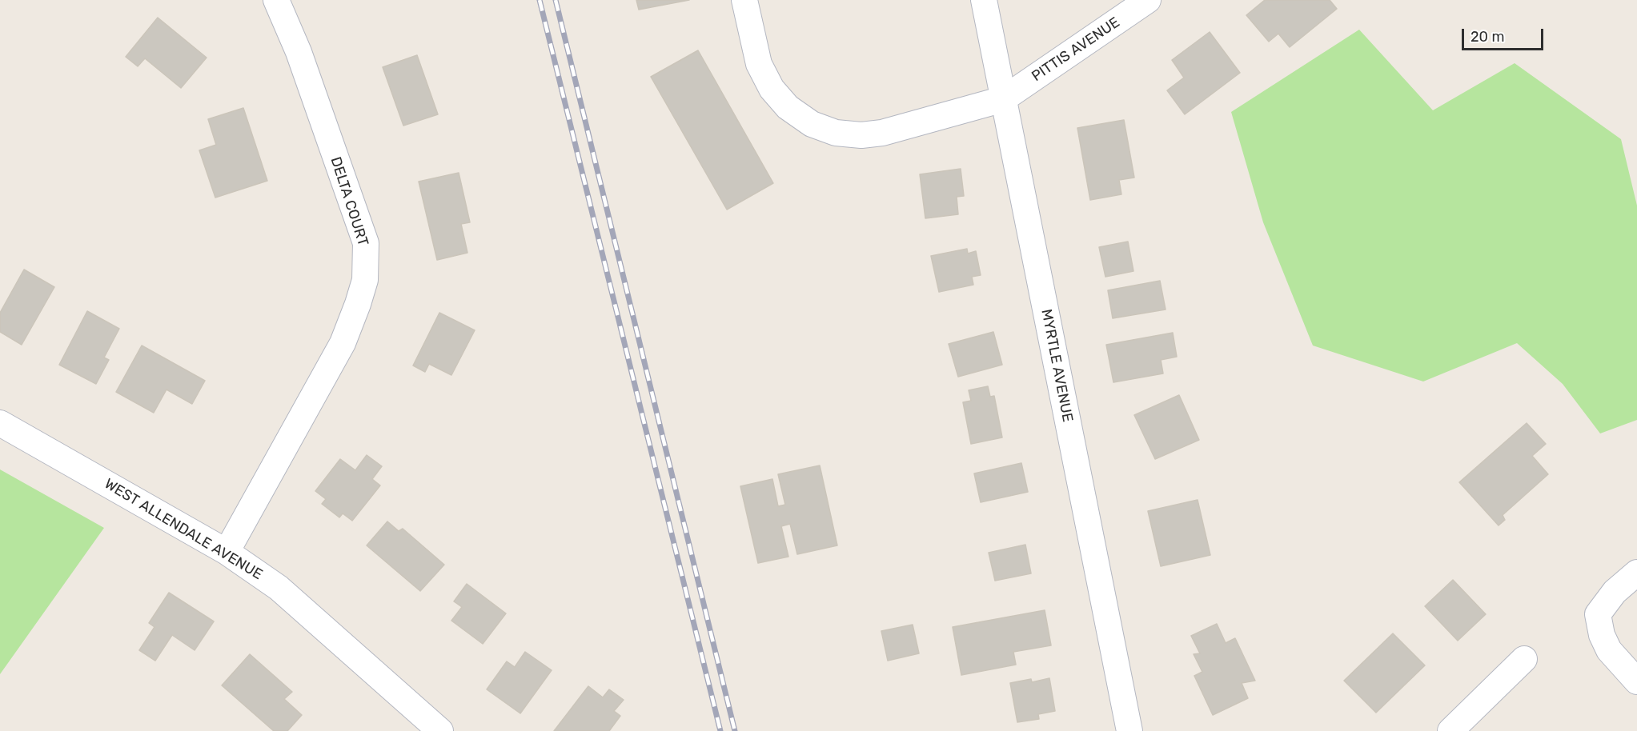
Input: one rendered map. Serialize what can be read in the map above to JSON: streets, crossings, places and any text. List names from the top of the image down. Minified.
{"streets":{"street":["PITTIS AVENUE","DELTA COURT","MYRTLE AVENUE","WEST ALLENDALE AVENUE"]},"crossings":[["PITTIS AVENUE","MYRTLE AVENUE"],["DELTA COURT","WEST ALLENDALE AVENUE"]],"scale_bar":"20 m"}
